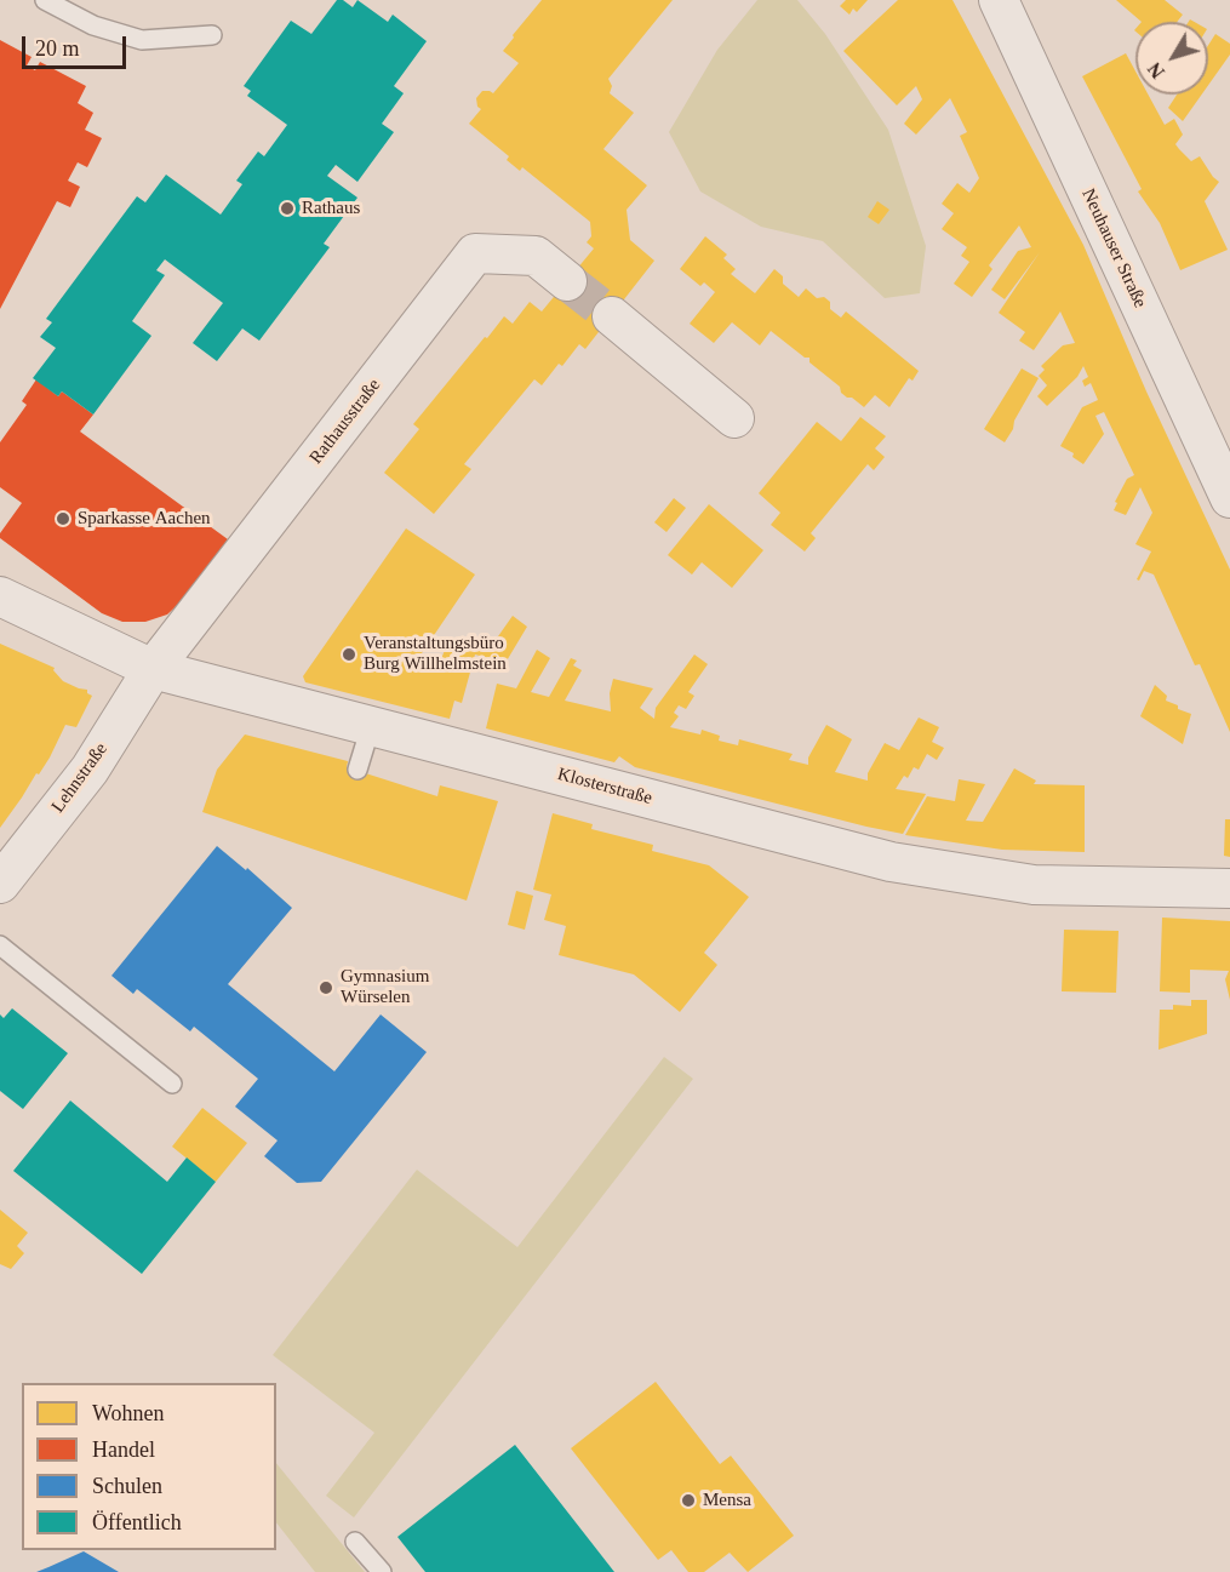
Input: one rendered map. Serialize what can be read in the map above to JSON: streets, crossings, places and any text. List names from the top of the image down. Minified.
{"streets":{"street":["Neuhauser Straße","Rathausstraße","Lehnstraße","Klosterstraße"]},"crossings":[["Rathausstraße","Lehnstraße"],["Rathausstraße","Klosterstraße"],["Lehnstraße","Klosterstraße"]],"places":["Rathaus","Sparkasse Aachen","Veranstaltungsbüro Burg Willhelmstein","Gymnasium Würselen","Mensa"],"legend":["Wohnen","Handel","Schulen","Öffentlich"],"scale_bar":"20 m","north":"bottom left"}
